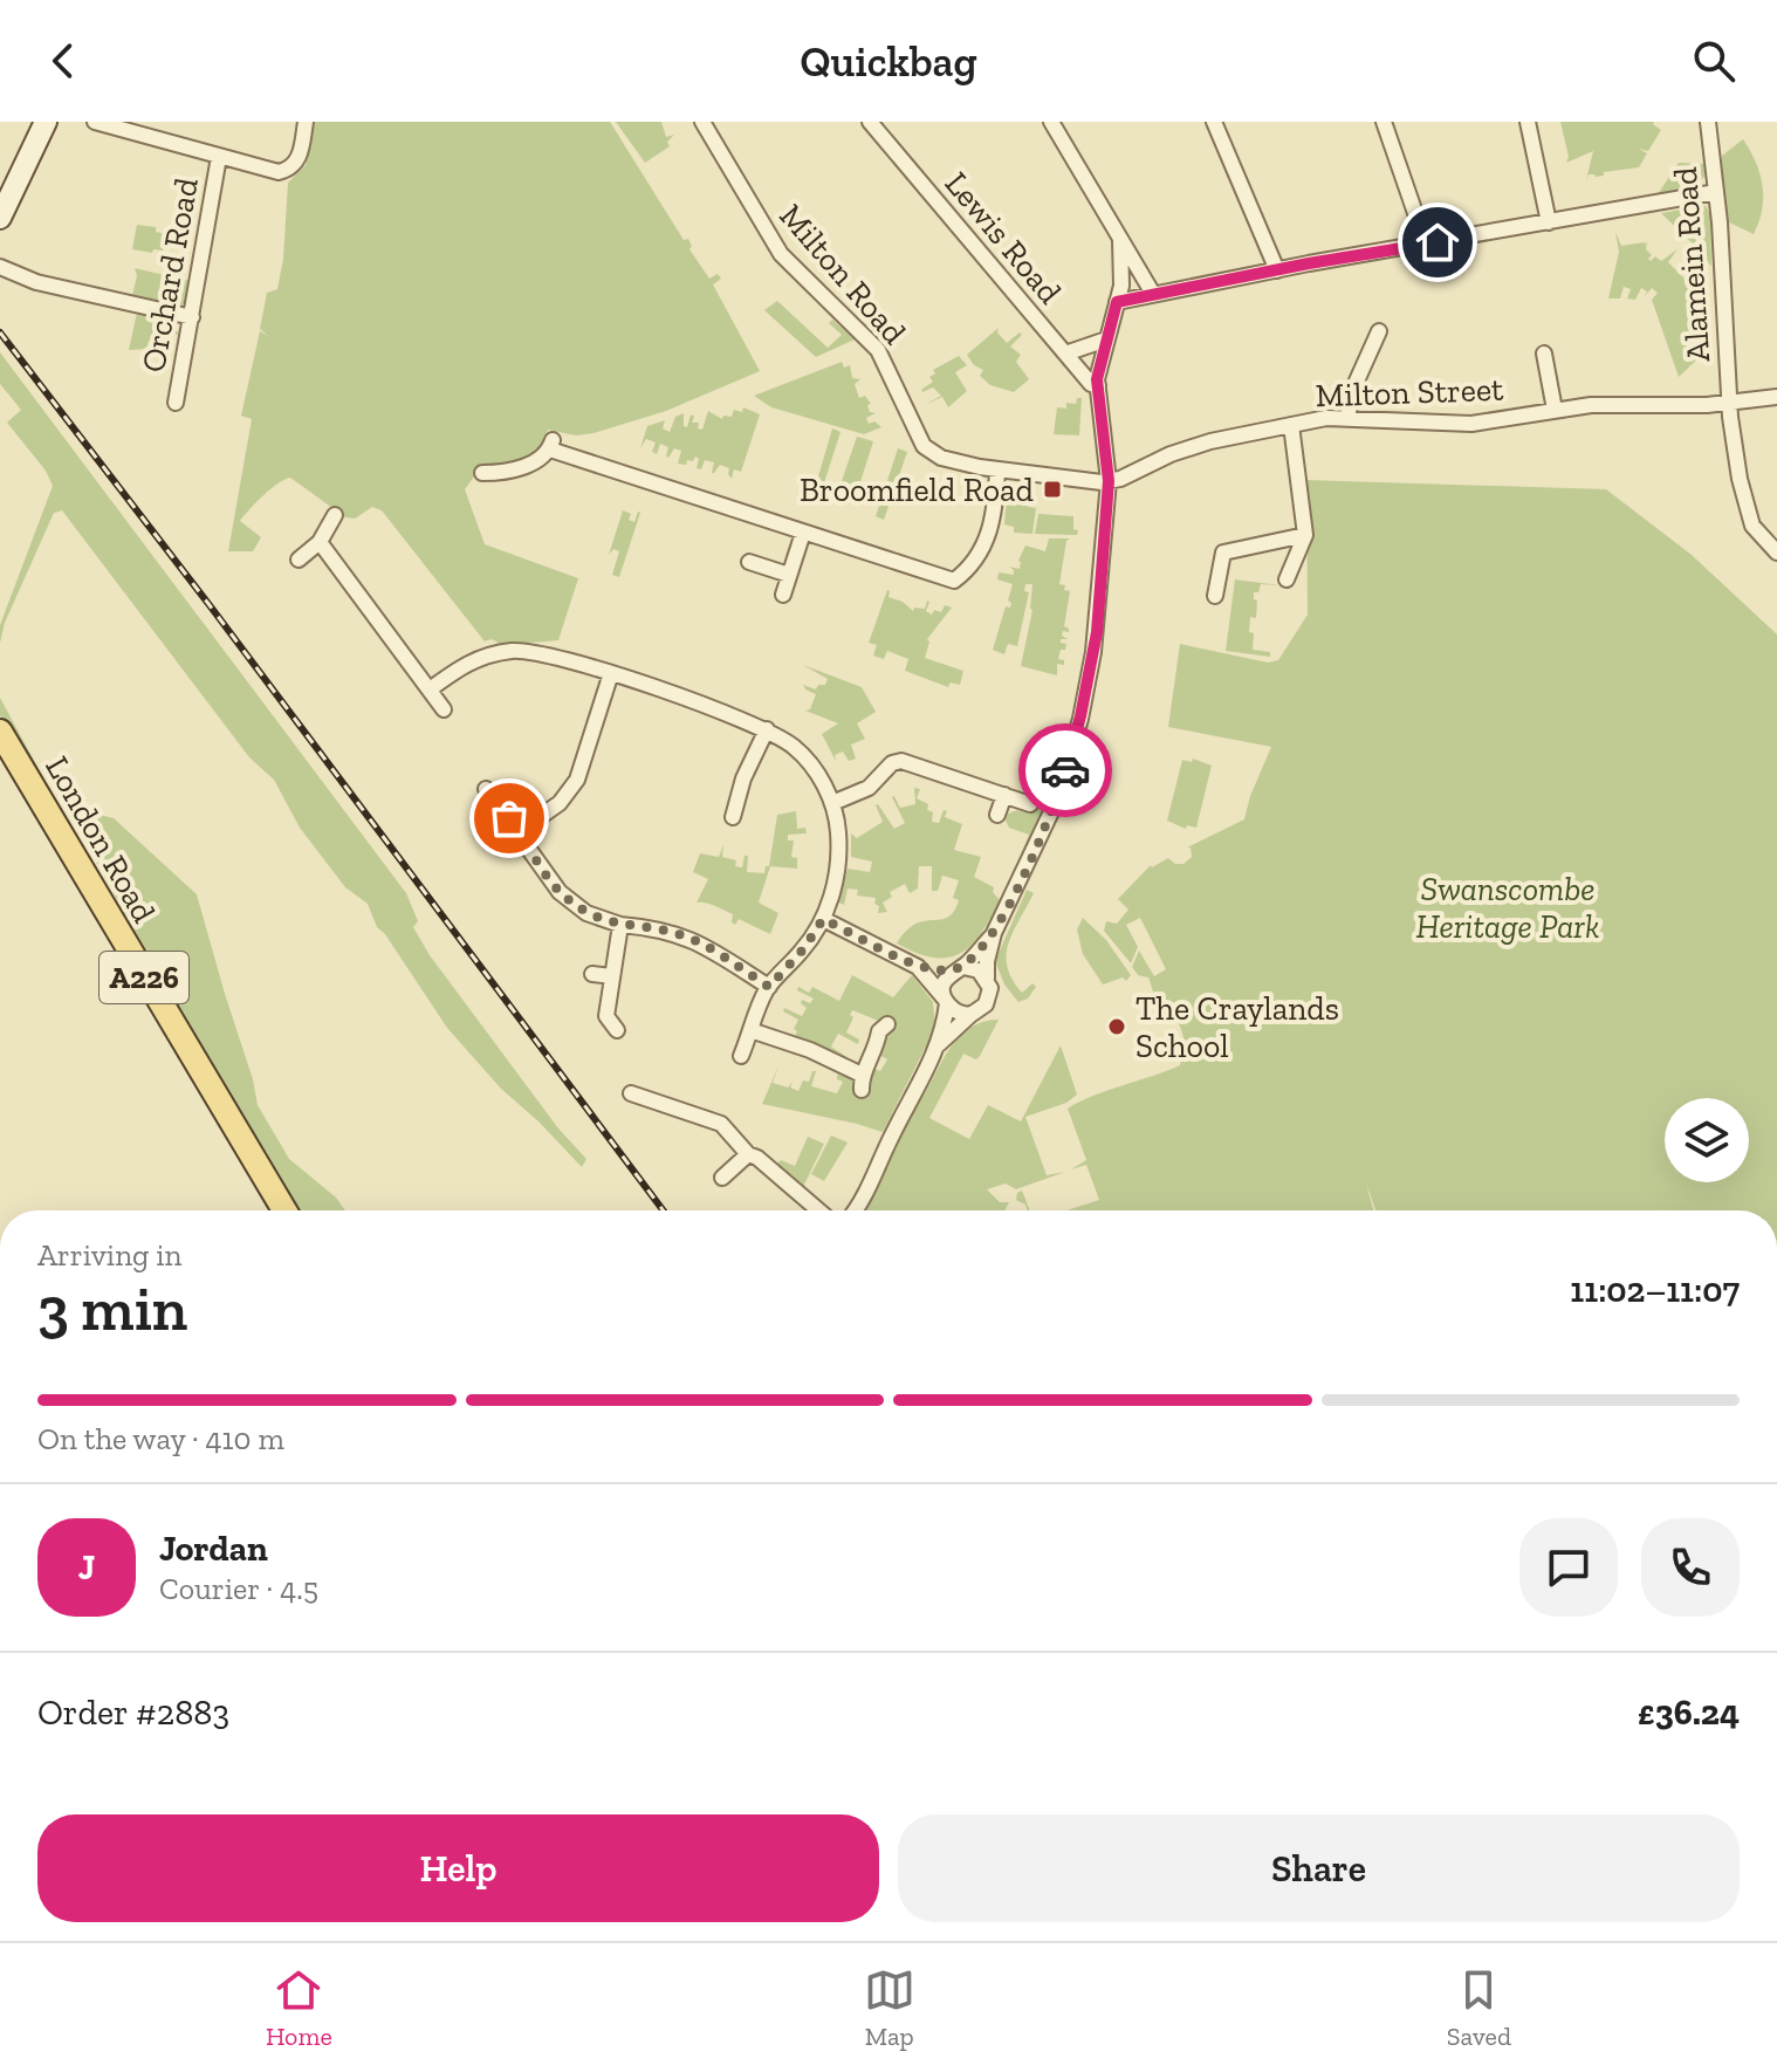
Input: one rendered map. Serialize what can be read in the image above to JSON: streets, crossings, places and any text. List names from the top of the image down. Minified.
{"streets":{"main road":["London Road","A226"],"street":["Lewis Road","Alamein Road","Milton Road","Orchard Road","Milton Street"]},"crossings":[["Alamein Road","Milton Street"],["Milton Road","Milton Street"]],"parks":["Swanscombe Heritage Park"],"places":{"transit":["Broomfield Road"],"other":["The Craylands School"]},"page":{"header":"Quickbag","heading":["3 min","Arriving in","11:02–11:07"],"panel":["Jordan","Courier · 4.5","Order #2883","£36.24"],"bar":"On the way · 410 m","round":"J","buttons":["Help","Share"],"tabs":["Home","Map","Saved"]}}
